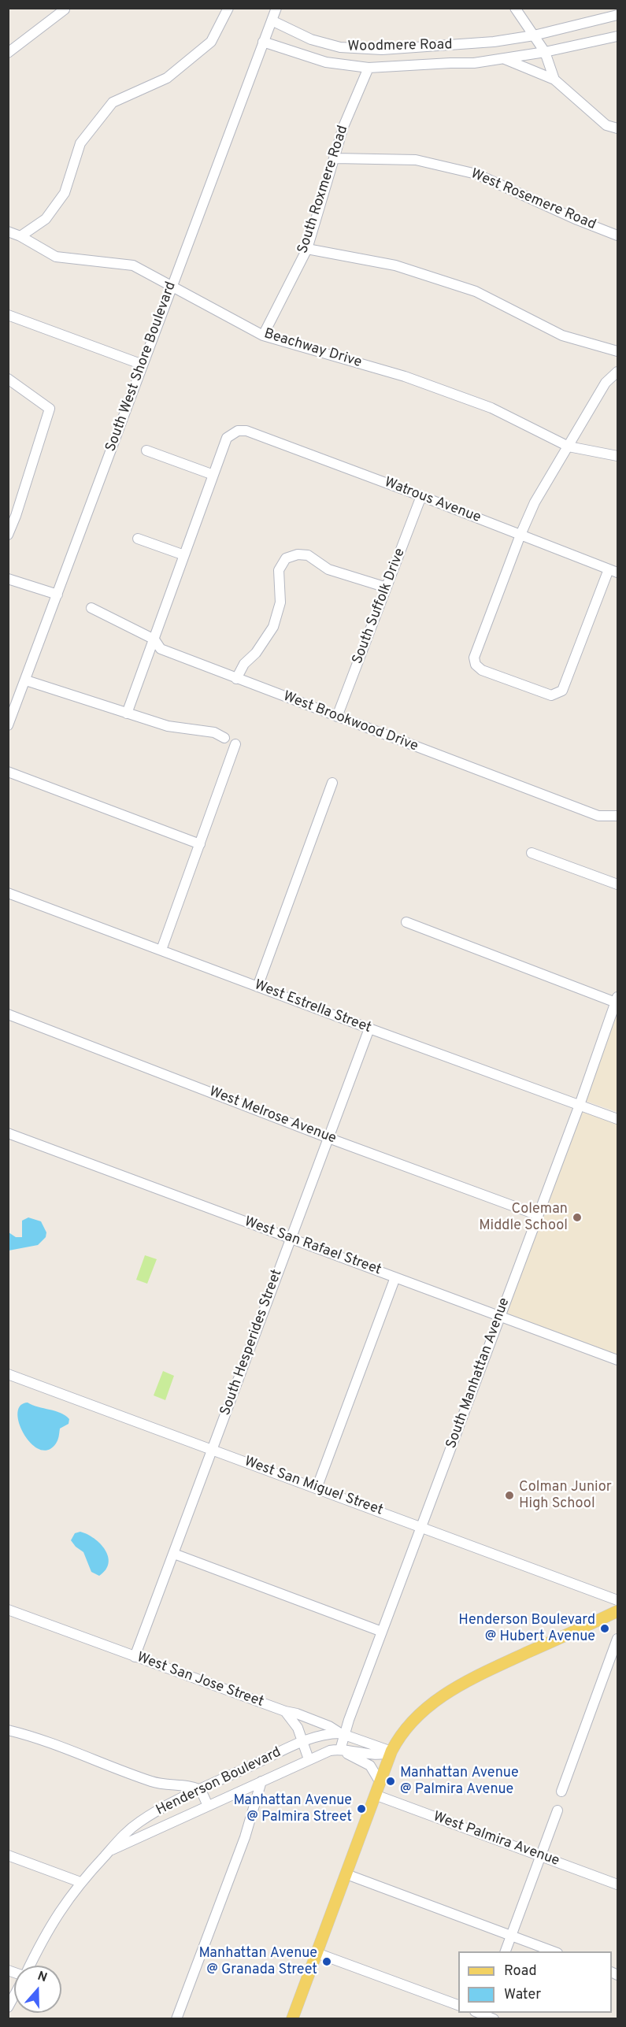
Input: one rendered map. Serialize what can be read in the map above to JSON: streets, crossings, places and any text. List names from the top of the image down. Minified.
{"streets":{"street":["Woodmere Road","South Roxmere Road","West Rosemere Road","Beachway Drive","South West Shore Boulevard","Watrous Avenue","South Suffolk Drive","West Brookwood Drive","West Estrella Street","West Melrose Avenue","West San Rafael Street","South Hesperides Street","South Manhattan Avenue","West San Miguel Street","West San Jose Street","Henderson Boulevard","West Palmira Avenue"]},"crossings":[["Woodmere Road","South Roxmere Road"],["Woodmere Road","South West Shore Boulevard"],["South Roxmere Road","West Rosemere Road"],["South Roxmere Road","Beachway Drive"],["Beachway Drive","South West Shore Boulevard"],["Watrous Avenue","South Suffolk Drive"],["South Suffolk Drive","West Brookwood Drive"],["West Estrella Street","South Hesperides Street"],["West Estrella Street","South Manhattan Avenue"],["West Melrose Avenue","South Hesperides Street"],["West Melrose Avenue","South Manhattan Avenue"],["West San Rafael Street","South Hesperides Street"],["West San Rafael Street","South Manhattan Avenue"],["South Hesperides Street","West San Miguel Street"],["South Hesperides Street","West San Jose Street"],["South Manhattan Avenue","West San Miguel Street"],["South Manhattan Avenue","West San Jose Street"],["South Manhattan Avenue","Henderson Boulevard"],["West San Jose Street","Henderson Boulevard"]],"places":["Coleman Middle School","Colman Junior High School","Henderson Boulevard @ Hubert Avenue","Manhattan Avenue @ Palmira Avenue","Manhattan Avenue @ Palmira Street","Manhattan Avenue @ Granada Street"],"legend":["Road","Water"],"north":"top"}
